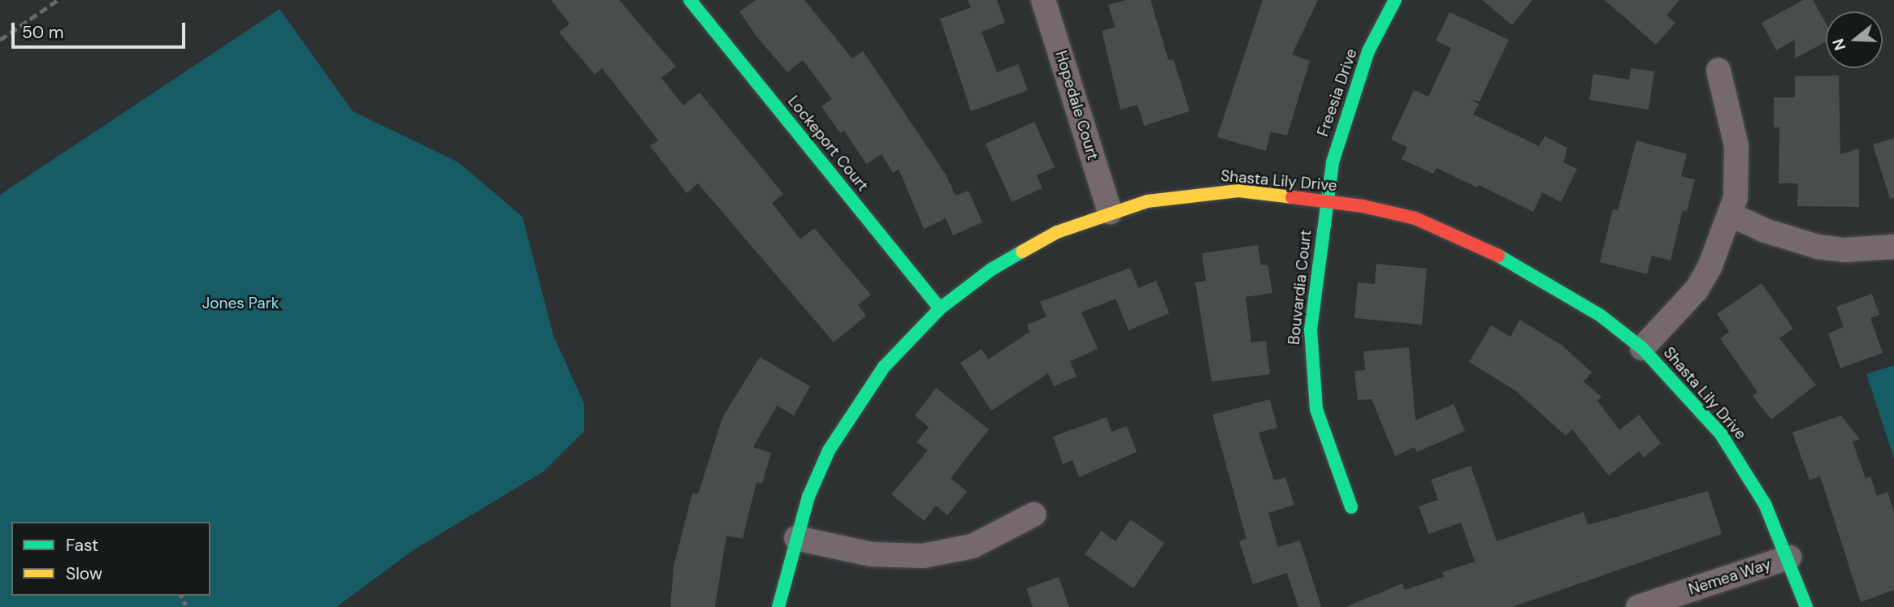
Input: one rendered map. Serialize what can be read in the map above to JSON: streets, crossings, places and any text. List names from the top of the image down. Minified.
{"streets":{"street":["Freesia Drive","Hopedale Court","Lockeport Court","Shasta Lily Drive","Bouvardia Court","Nemea Way"]},"crossings":[["Freesia Drive","Shasta Lily Drive"],["Freesia Drive","Bouvardia Court"],["Hopedale Court","Shasta Lily Drive"],["Lockeport Court","Shasta Lily Drive"],["Shasta Lily Drive","Bouvardia Court"],["Shasta Lily Drive","Nemea Way"]],"parks":["Jones Park"],"legend":["Fast","Slow"],"scale_bar":"50 m","north":"left"}
